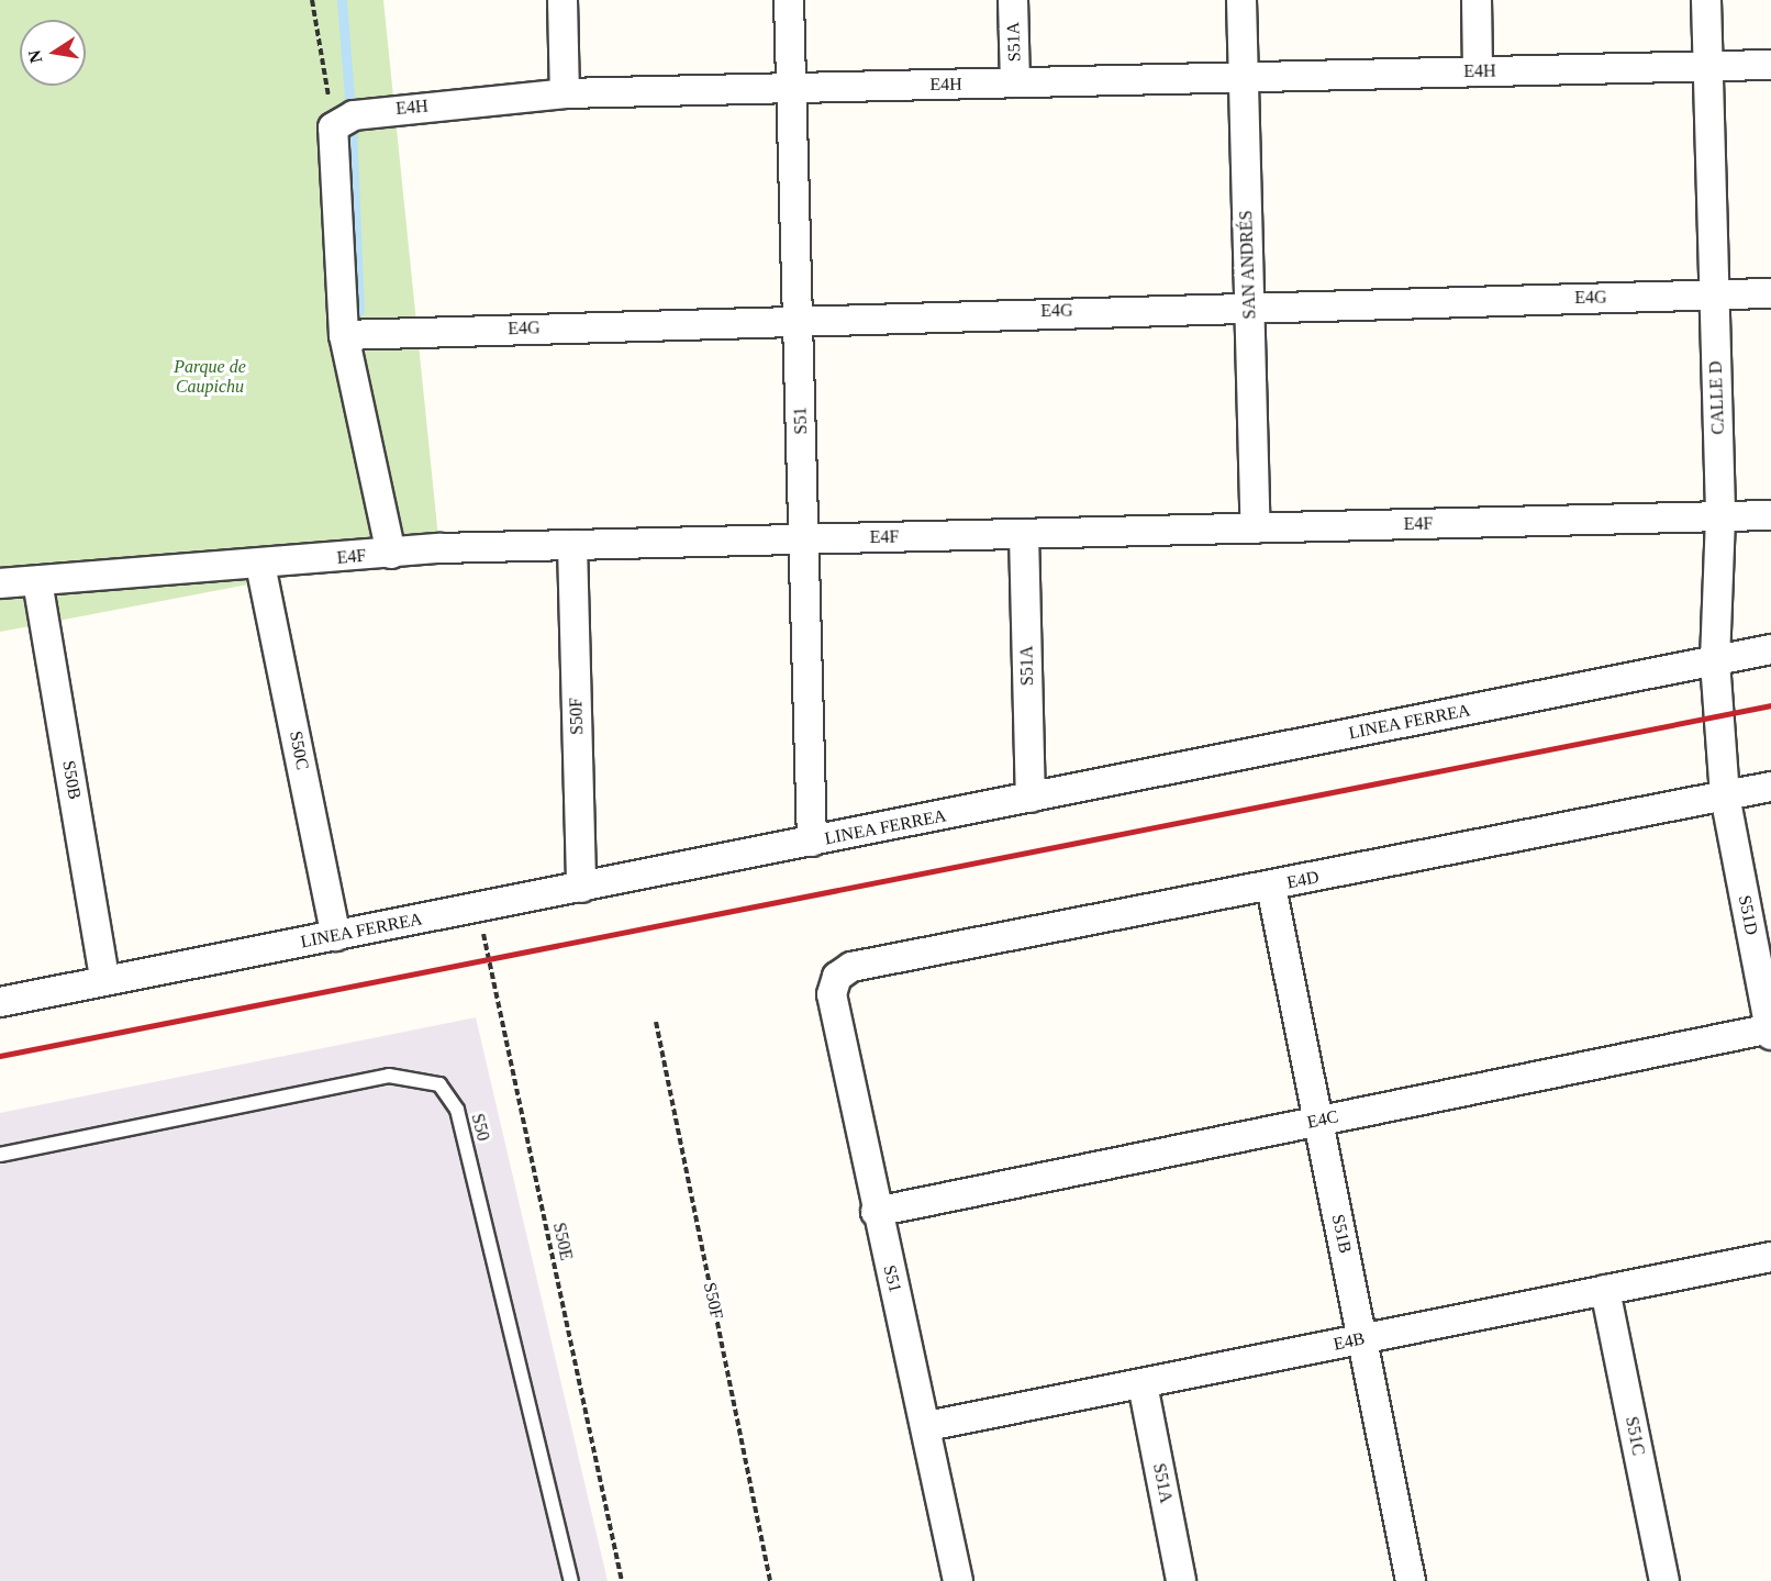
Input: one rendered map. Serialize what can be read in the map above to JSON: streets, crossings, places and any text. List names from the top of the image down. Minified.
{"streets":{"street":["S51A","E4H","SAN ANDRÉS","E4G","CALLE D","S51","E4F","S50F","LINEA FERREA","S50C","S50B","E4D","S51D","E4C","S51B","E4B","S51C"],"lane":["S50"],"path":["S50E"]},"crossings":[["S51A","E4H"],["S51A","E4F"],["S51A","LINEA FERREA"],["S51A","E4B"],["E4H","SAN ANDRÉS"],["E4H","CALLE D"],["E4H","S51"],["SAN ANDRÉS","E4G"],["SAN ANDRÉS","E4F"],["E4G","CALLE D"],["E4G","S51"],["CALLE D","E4F"],["CALLE D","LINEA FERREA"],["CALLE D","E4D"],["CALLE D","S51D"],["S51","E4F"],["S51","LINEA FERREA"],["S51","E4D"],["S51","E4C"],["S51","E4B"],["E4F","S50F"],["E4F","S50C"],["E4F","S50B"],["S50F","LINEA FERREA"],["LINEA FERREA","S50C"],["LINEA FERREA","S50B"],["LINEA FERREA","S50E"],["E4D","S51D"],["E4D","S51B"],["S51D","E4C"],["E4C","S51B"],["S51B","E4B"],["E4B","S51C"]],"parks":["Parque de Caupichu"],"north":"left"}
